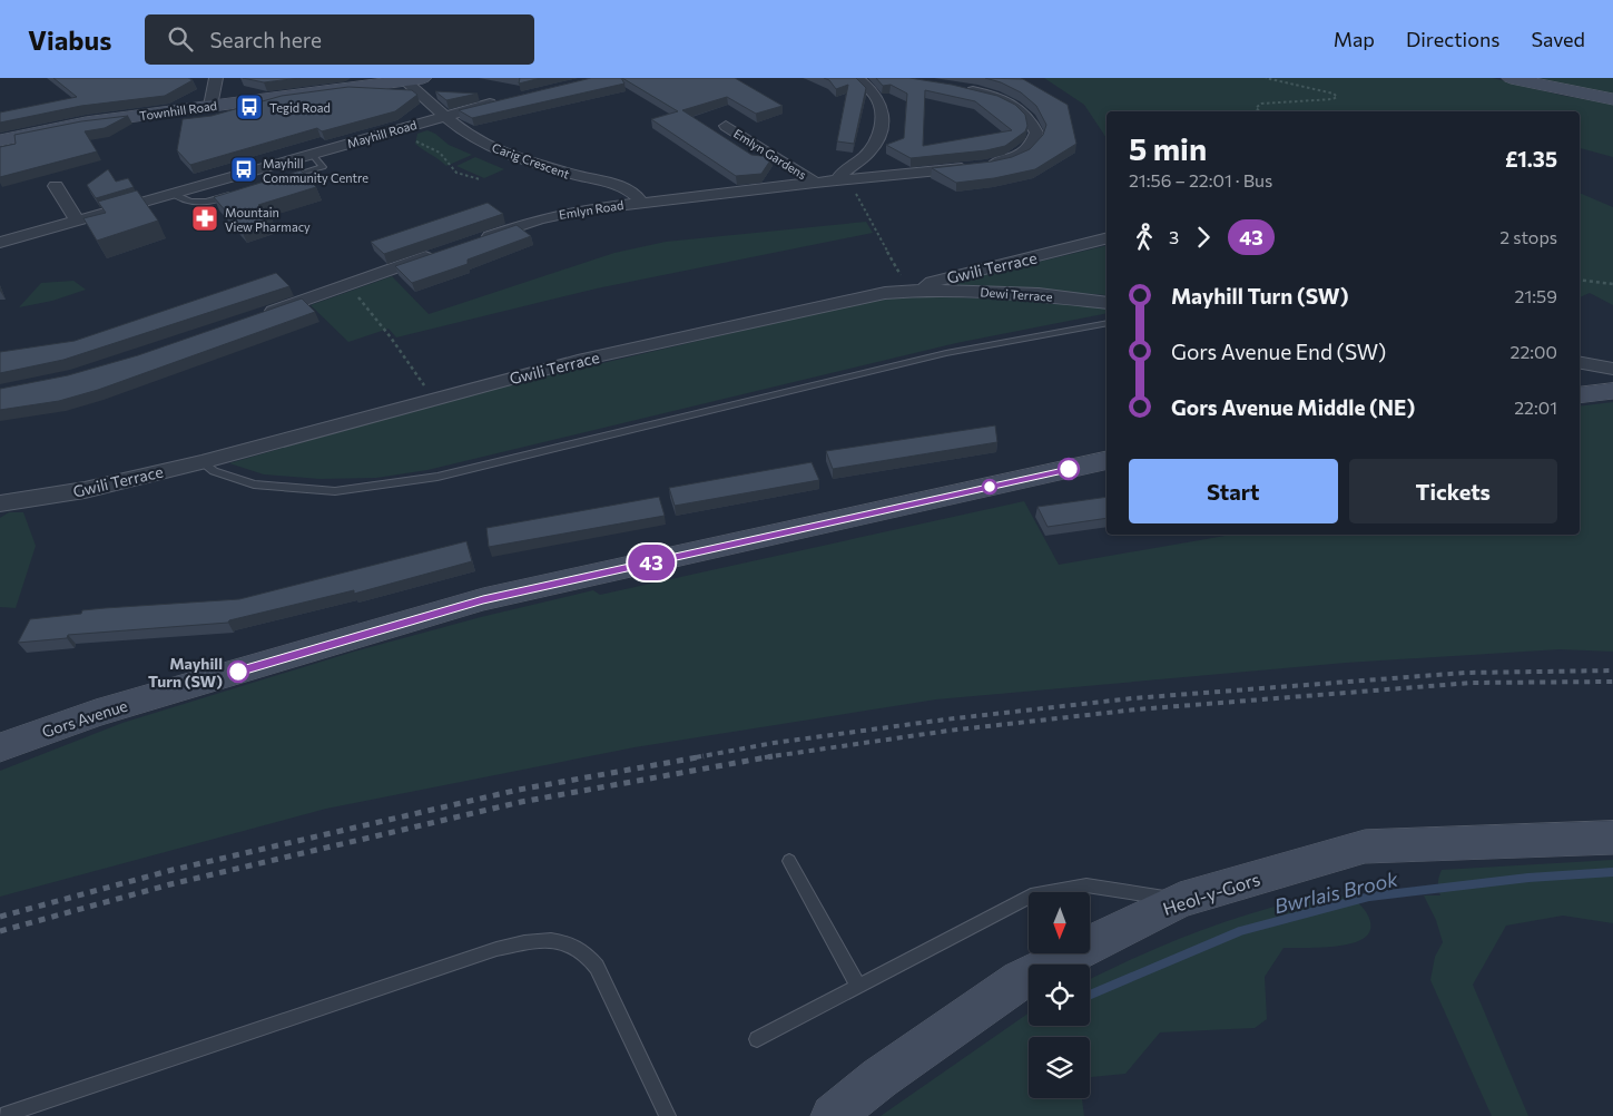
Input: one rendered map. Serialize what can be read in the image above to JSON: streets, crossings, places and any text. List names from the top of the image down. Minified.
{"streets":{"street":["Townhill Road","Mayhill Road","Emlyn Gardens","Carig Crescent","Emlyn Road","Gwili Terrace","Dewi Terrace","Gors Avenue","Heol-y-Gors"]},"crossings":[["Townhill Road","Carig Crescent"],["Mayhill Road","Carig Crescent"],["Emlyn Gardens","Emlyn Road"],["Carig Crescent","Emlyn Road"],["Gwili Terrace","Dewi Terrace"]],"water":["Bwrlais Brook"],"places":{"bus stop":["Tegid Road","Mayhill Community Centre"],"pharmacy":["Mountain View Pharmacy"],"other":["Mayhill Turn (SW)"]},"lines":["bus line 43"],"north":"bottom","page":{"header":"Viabus","search":"Search here","nav":["Map","Directions","Saved"],"on_map":"43","heading":["5 min","21:56 – 22:01 · Bus","£1.35"],"legs":["3","43","2 stops"],"list":[{"name":"Mayhill Turn (SW)","value":"21:59"},{"name":"Gors Avenue End (SW)","value":"22:00"},{"name":"Gors Avenue Middle (NE)","value":"22:01"}],"buttons":["Start","Tickets"]}}
